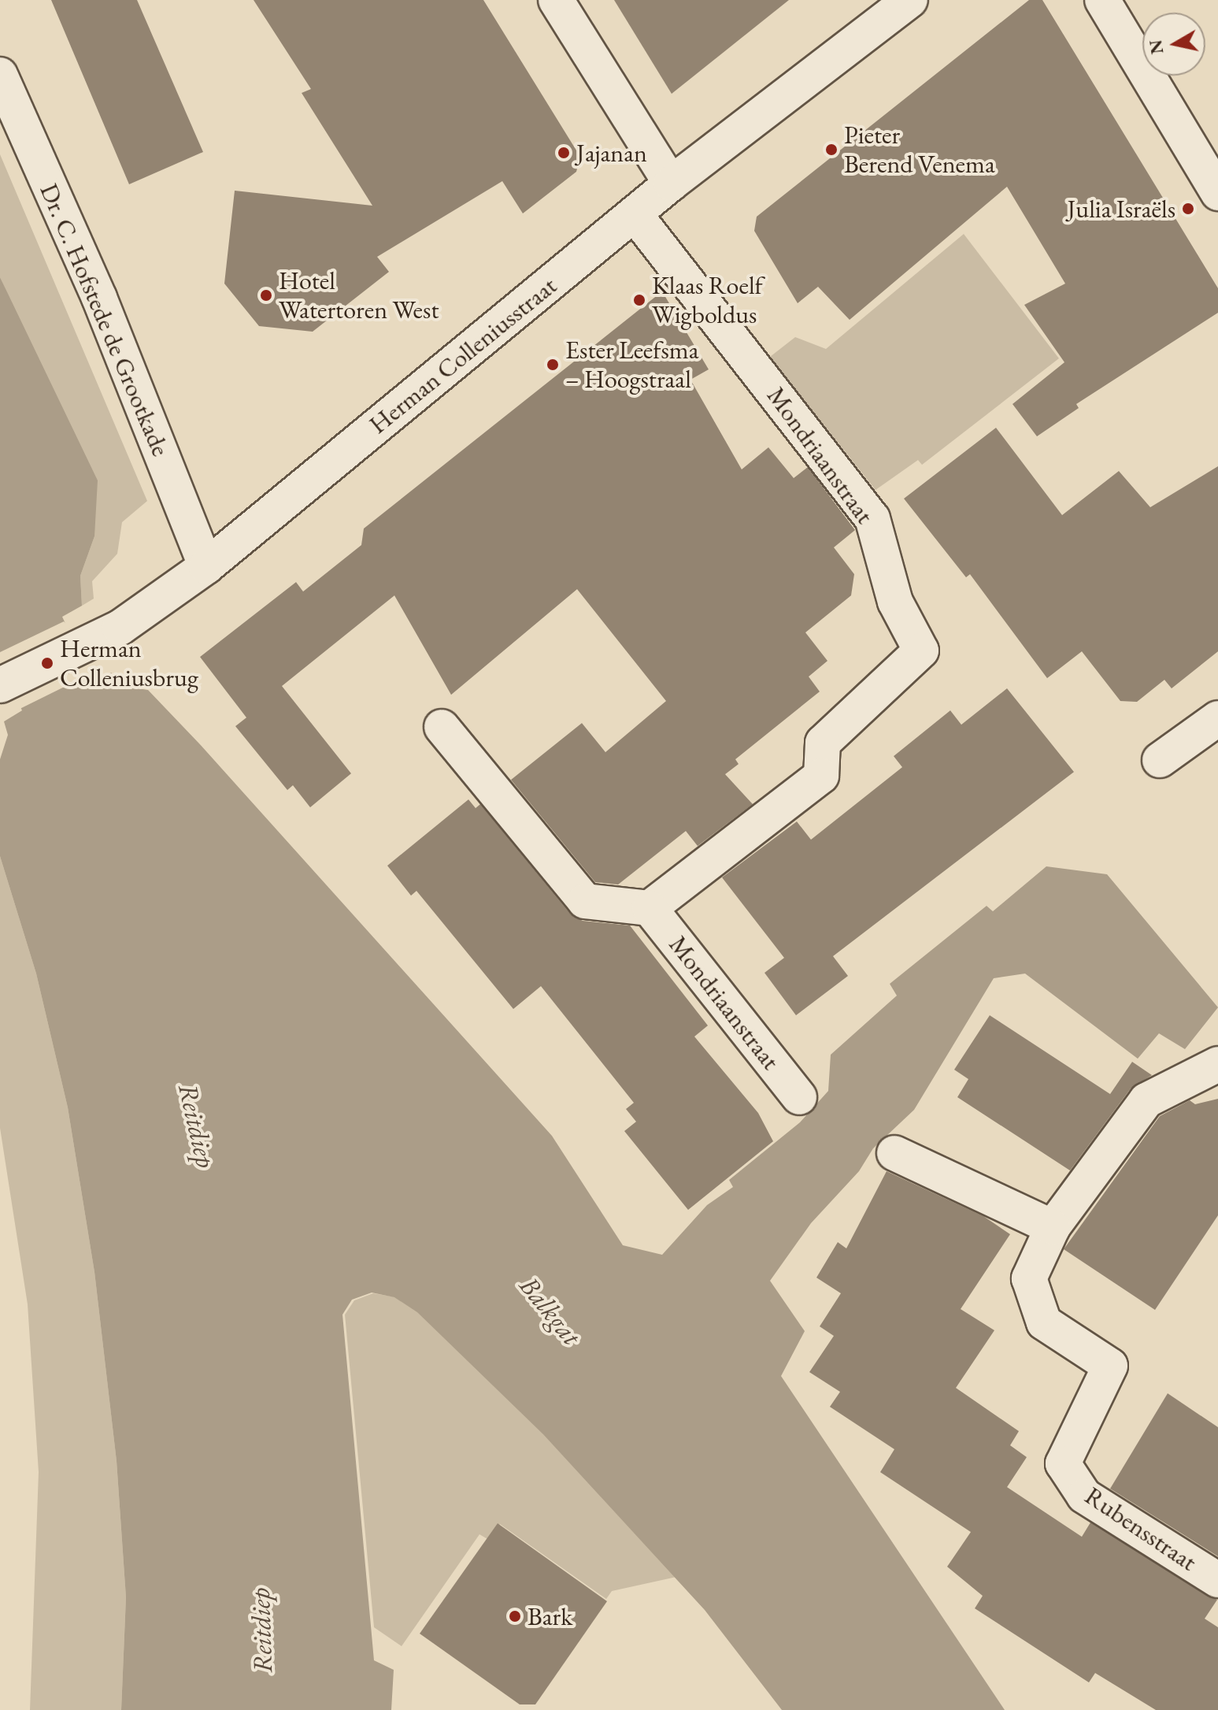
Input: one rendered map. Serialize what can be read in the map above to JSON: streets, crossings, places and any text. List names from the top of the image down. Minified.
{"streets":{"street":["Dr. C. Hofstede de Grootkade","Herman Colleniusstraat","Mondriaanstraat","Rubensstraat"]},"crossings":[["Dr. C. Hofstede de Grootkade","Herman Colleniusstraat"],["Herman Colleniusstraat","Mondriaanstraat"]],"water":["Reitdiep","Balkgat"],"places":["Pieter Berend Venema","Jajanan","Julia Israëls","Hotel Watertoren West","Klaas Roelf Wigboldus","Ester Leefsma – Hoogstraal","Herman Colleniusbrug","Bark"],"north":"left"}
